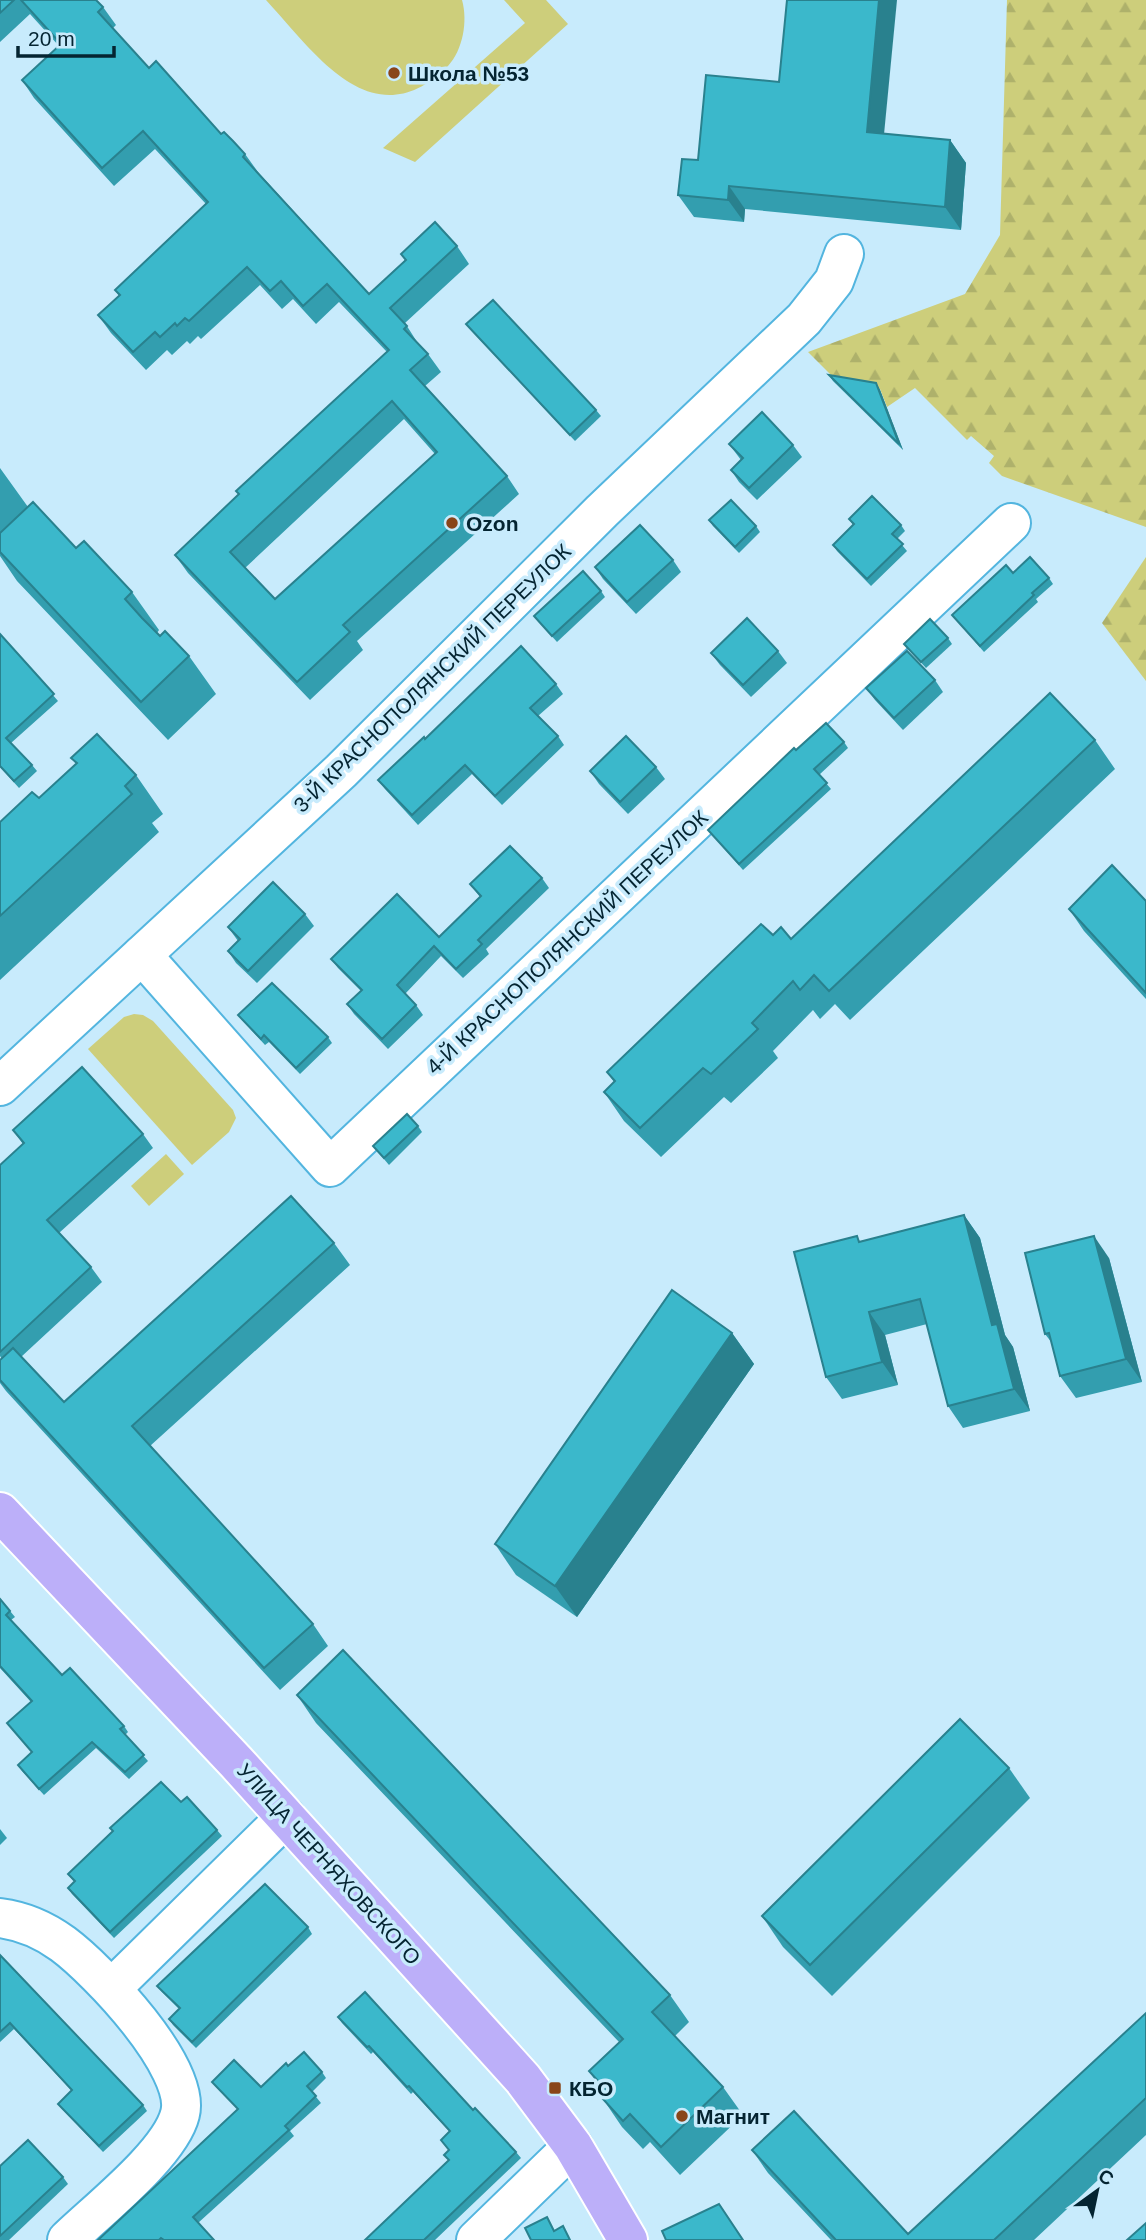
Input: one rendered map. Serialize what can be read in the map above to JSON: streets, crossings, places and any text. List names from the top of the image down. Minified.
{"streets":{"main road":["УЛИЦА ЧЕРНЯХОВСКОГО"],"street":["3-Й КРАСНОПОЛЯНСКИЙ ПЕРЕУЛОК","4-Й КРАСНОПОЛЯНСКИЙ ПЕРЕУЛОК"]},"crossings":[["3-Й КРАСНОПОЛЯНСКИЙ ПЕРЕУЛОК","4-Й КРАСНОПОЛЯНСКИЙ ПЕРЕУЛОК"]],"places":{"other":["Школа №53","Ozon","Магнит"],"transit":["КБО"]},"scale_bar":"20 m","north":"top right"}
